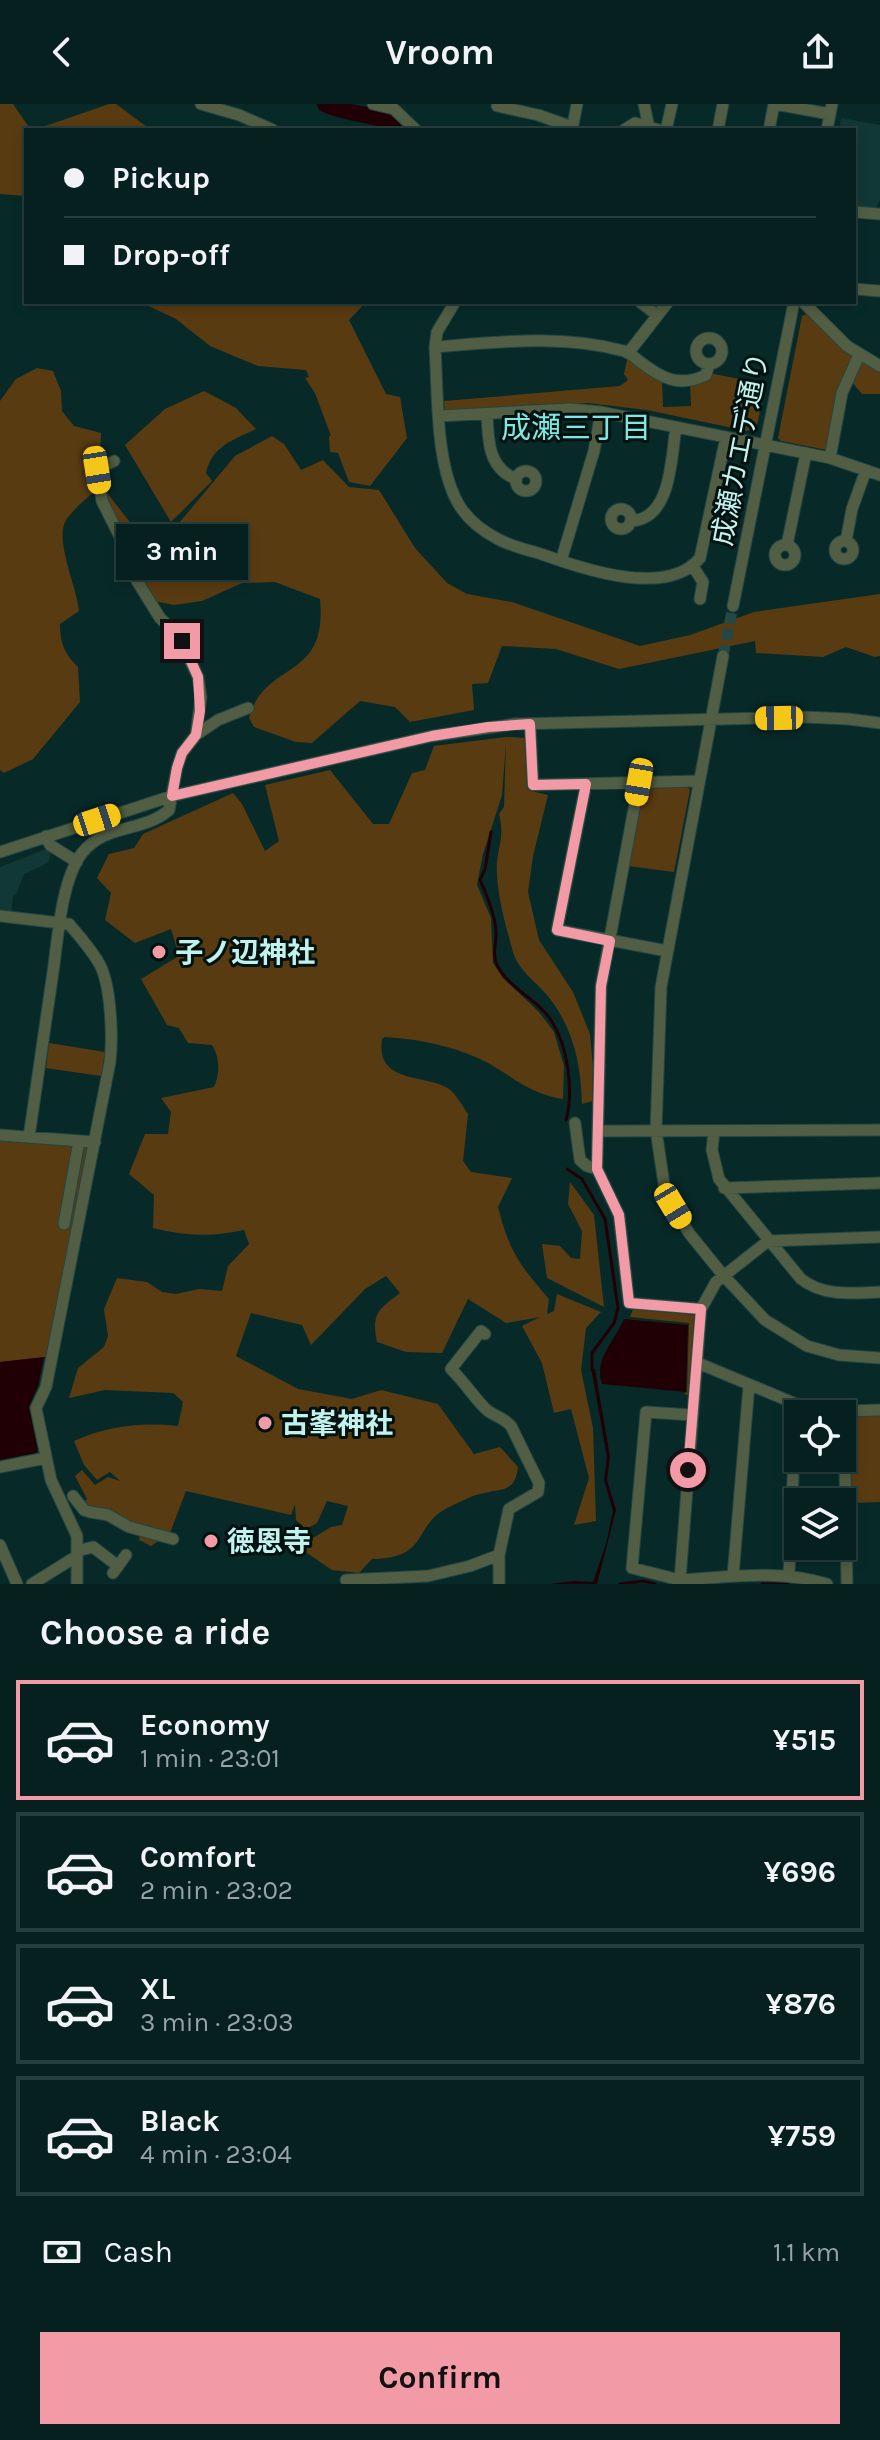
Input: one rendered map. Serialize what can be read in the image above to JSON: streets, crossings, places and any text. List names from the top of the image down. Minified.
{"streets":{"street":["成瀬カエデ通り"]},"districts":["成瀬三丁目"],"places":["子ノ辺神社","古峯神社","徳恩寺"],"page":{"header":"Vroom","banner":["Pickup","Drop-off"],"bubble":"3 min","heading":"Choose a ride","list":[{"name":"Economy","note":"1 min · 23:01","value":"¥515"},{"name":"Comfort","note":"2 min · 23:02","value":"¥696"},{"name":"XL","note":"3 min · 23:03","value":"¥876"},{"name":"Black","note":"4 min · 23:04","value":"¥759"}],"pay":["Cash","1.1 km"],"buttons":"Confirm"}}
